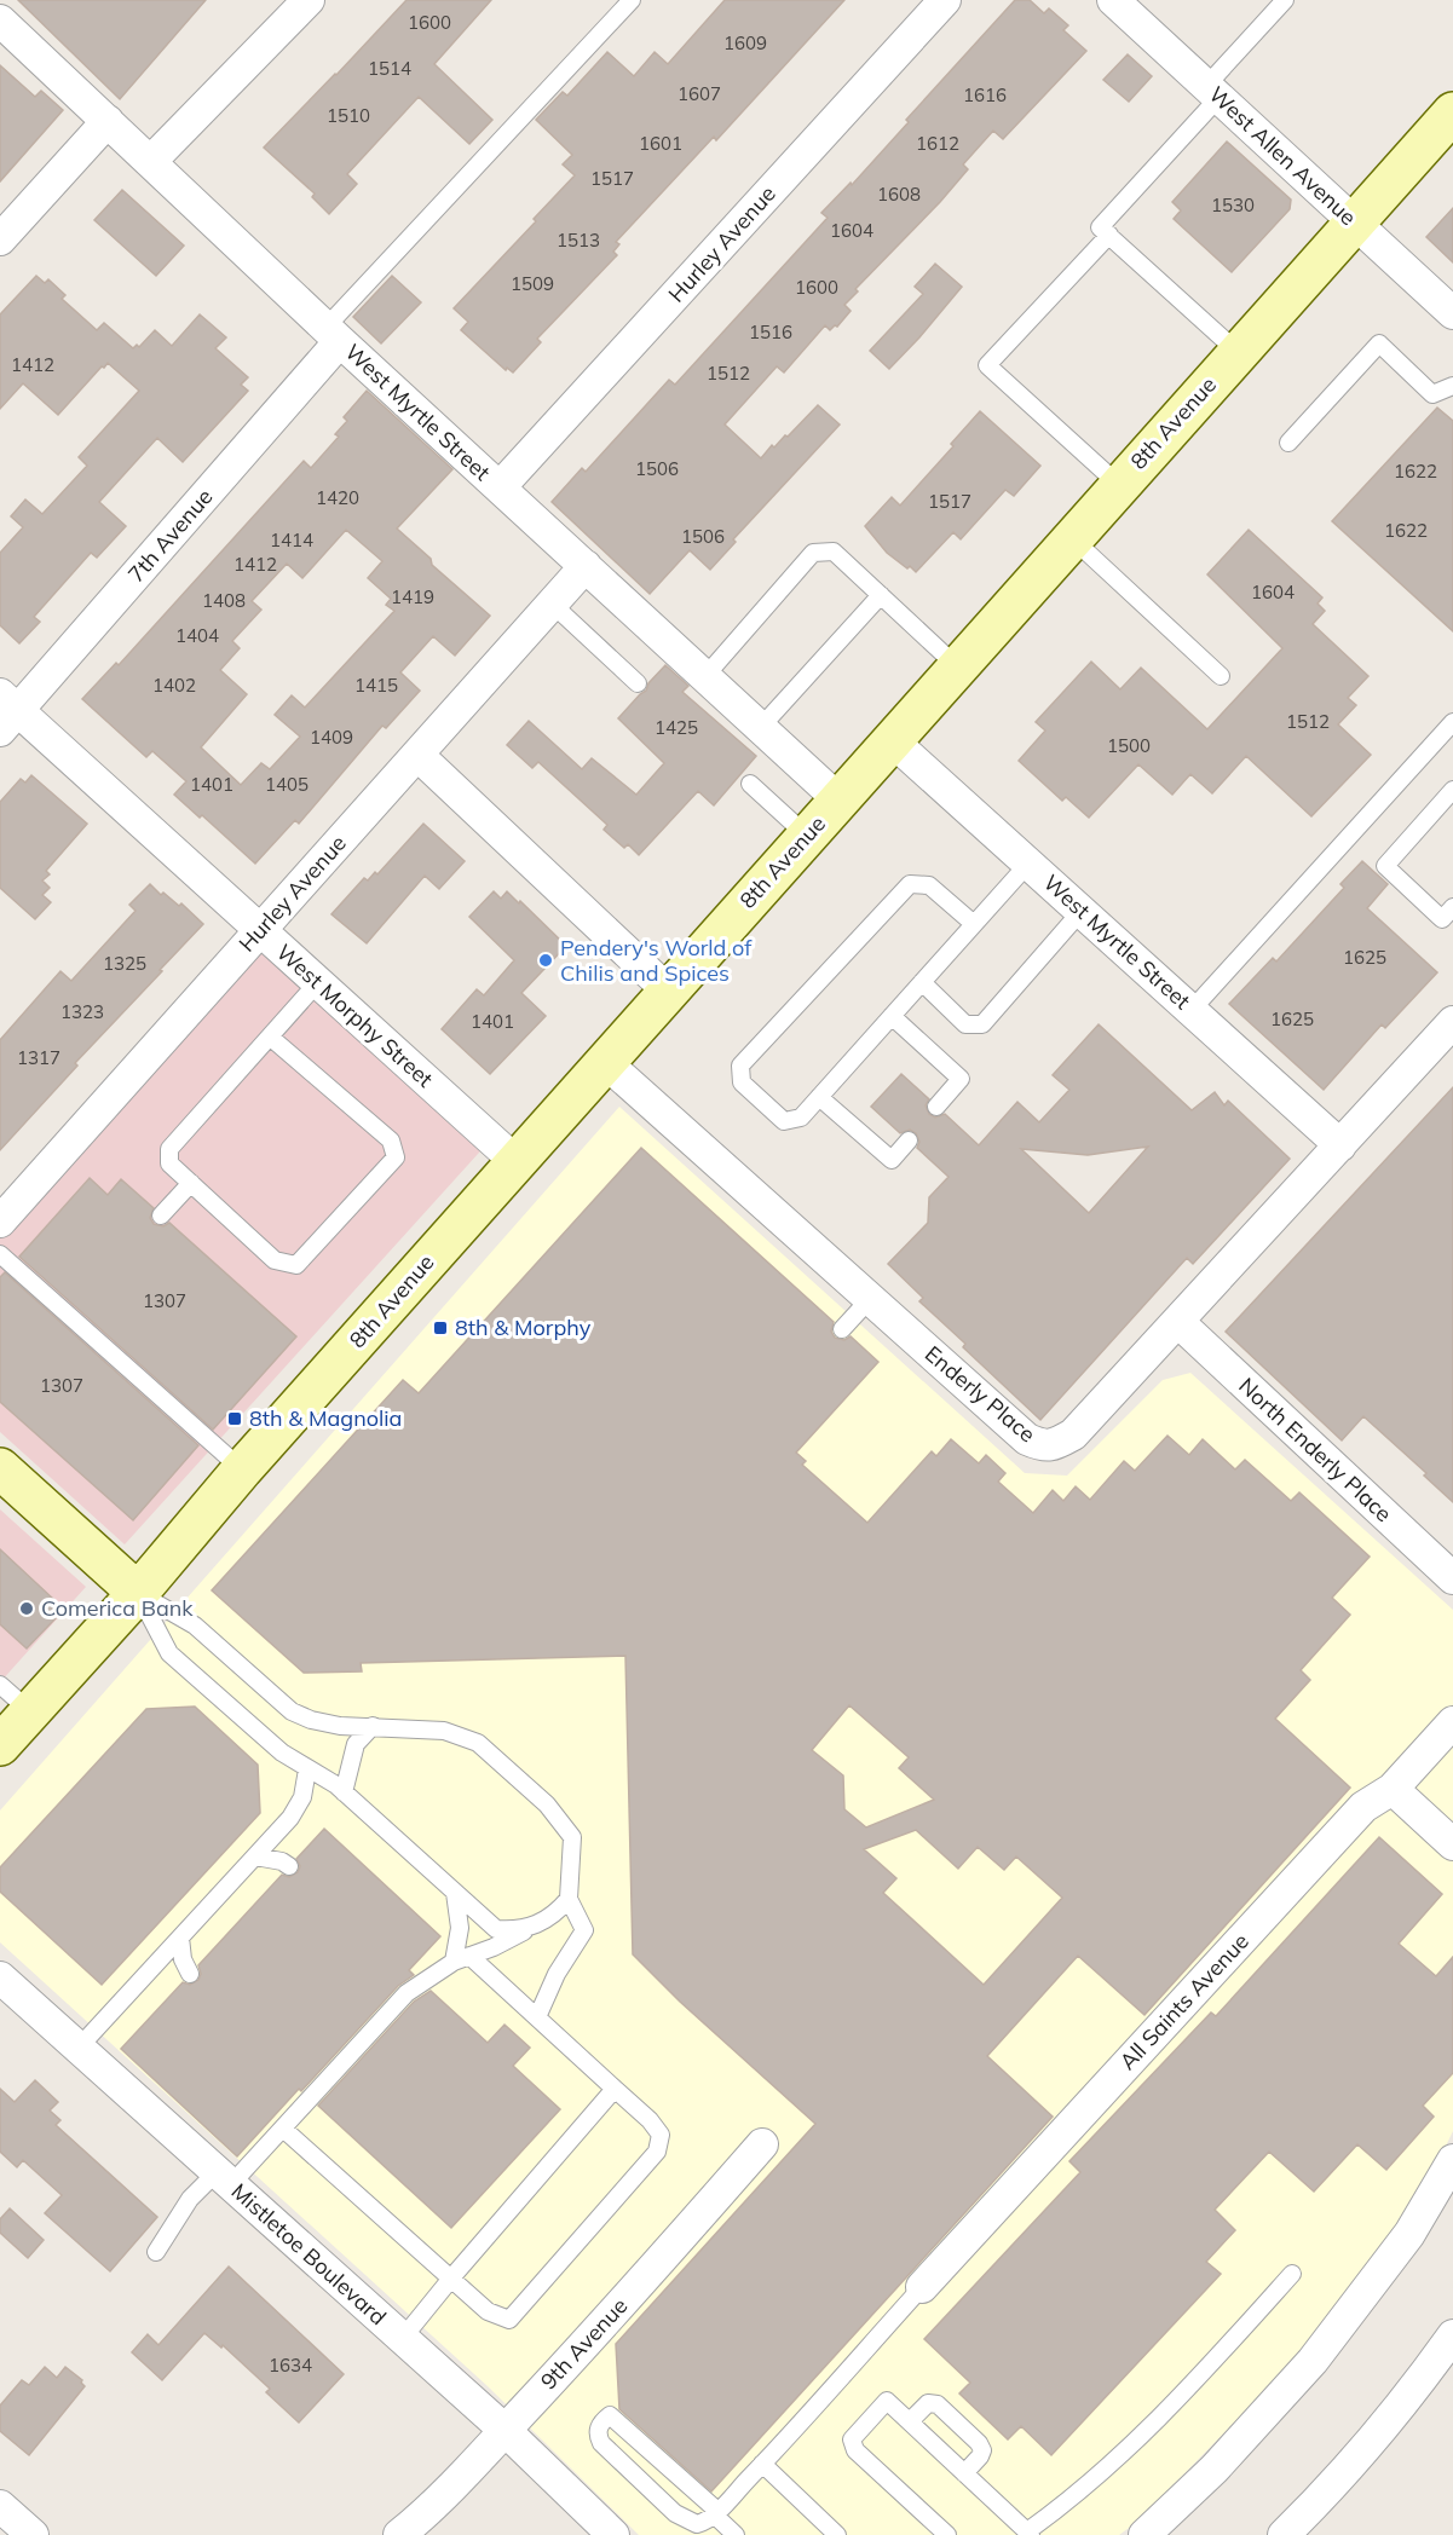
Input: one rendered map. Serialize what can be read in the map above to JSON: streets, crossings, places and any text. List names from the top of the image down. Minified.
{"streets":{"main road":["8th Avenue"],"street":["West Allen Avenue","Hurley Avenue","West Myrtle Street","7th Avenue","West Morphy Street","Enderly Place","North Enderly Place","All Saints Avenue","Mistletoe Boulevard","9th Avenue"]},"crossings":[["West Allen Avenue","8th Avenue"],["Hurley Avenue","West Myrtle Street"],["Hurley Avenue","West Morphy Street"],["West Myrtle Street","8th Avenue"],["West Myrtle Street","7th Avenue"],["West Myrtle Street","Enderly Place"],["8th Avenue","West Morphy Street"],["8th Avenue","Enderly Place"],["7th Avenue","West Morphy Street"],["Enderly Place","North Enderly Place"],["Mistletoe Boulevard","9th Avenue"]],"places":{"other":["Pendery's World of Chilis and Spices","Comerica Bank"],"transit":["8th & Morphy","8th & Magnolia"]},"house_numbers":["1600","1609","1514","1607","1616","1510","1601","1612","1517","1608","1530","1604","1513","1509","1600","1516","1412","1512","1506","1622","1420","1517","1622","1506","1414","1412","1604","1419","1408","1404","1402","1415","1512","1425","1409","1500","1401","1405","1625","1325","1323","1625","1401","1317","1307","1307","1634"]}
